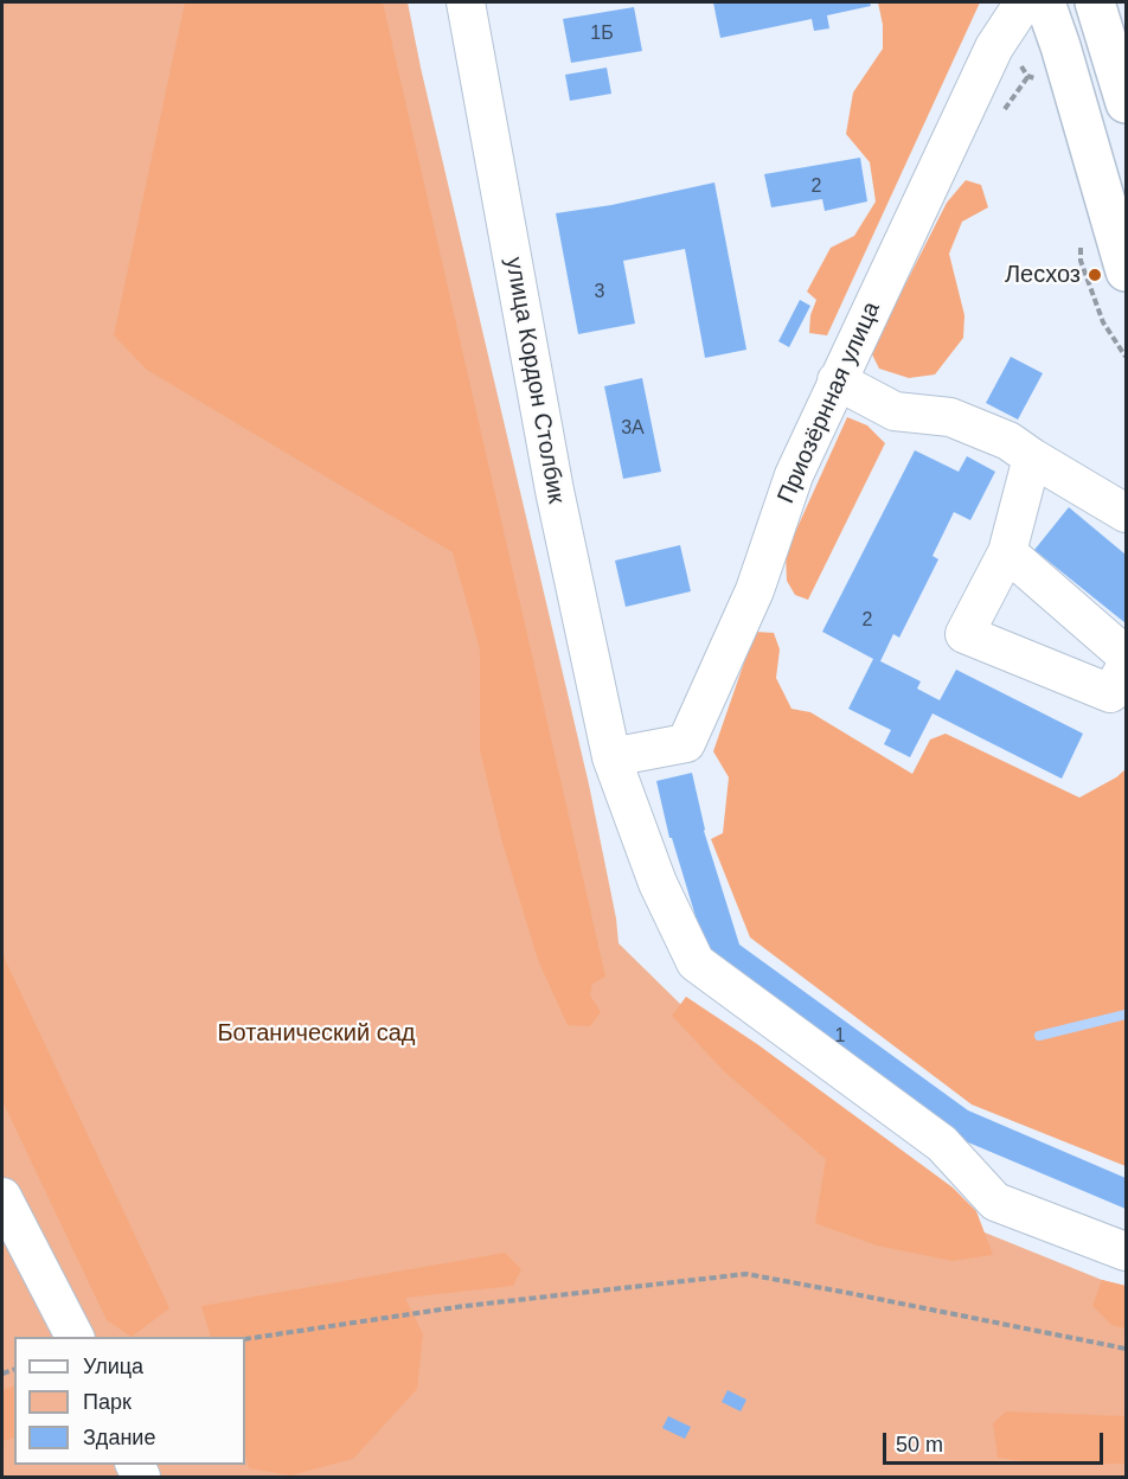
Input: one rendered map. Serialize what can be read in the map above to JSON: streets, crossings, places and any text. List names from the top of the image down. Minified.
{"streets":{"street":["улица Кордон Столбик","Приозёрнная улица"]},"crossings":[["улица Кордон Столбик","Приозёрнная улица"]],"parks":["Ботанический сад"],"places":["Лесхоз"],"house_numbers":["1Б","2","3","3А","2","1"],"legend":["Улица","Парк","Здание"],"scale_bar":"50 m"}
